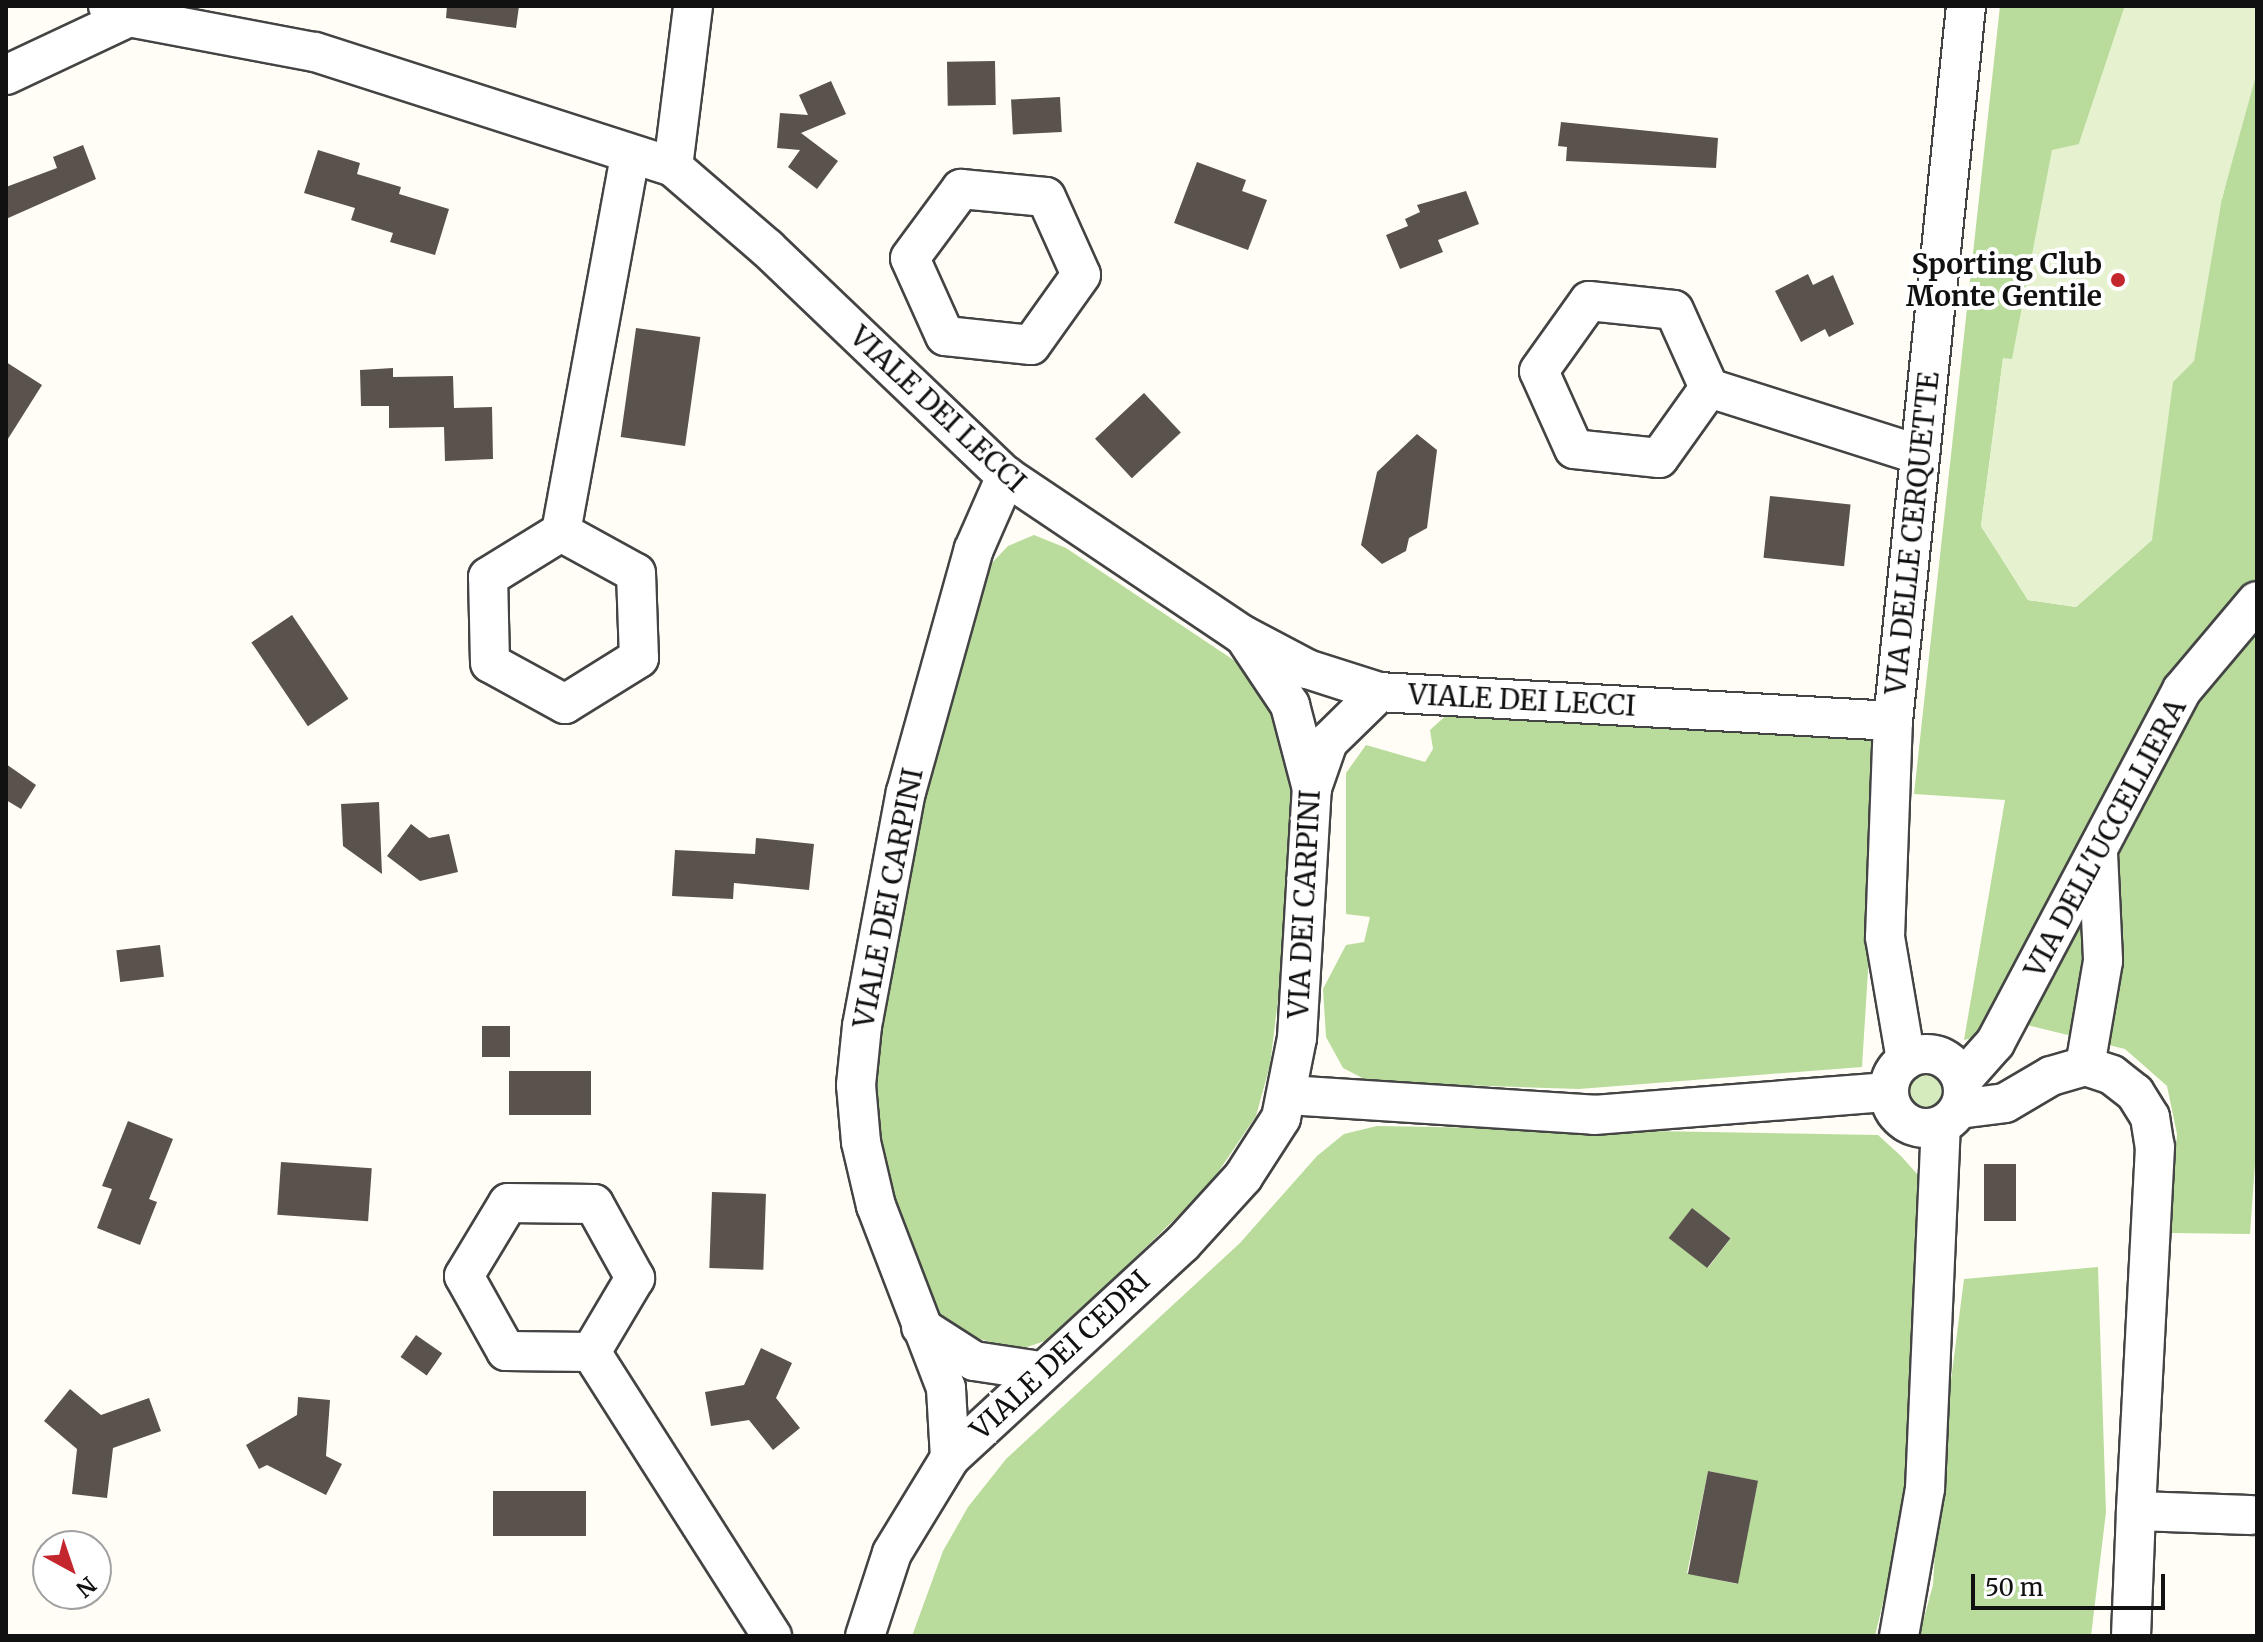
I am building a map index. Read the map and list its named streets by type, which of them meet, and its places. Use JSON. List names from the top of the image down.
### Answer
{
  "streets": {
    "street": [
      "VIALE DEI LECCI",
      "VIA DELLE CERQUETTE",
      "VIA DELL'UCCELLIERA",
      "VIALE DEI CARPINI",
      "VIA DEI CARPINI",
      "VIALE DEI CEDRI"
    ]
  },
  "crossings": [
    ["VIALE DEI LECCI", "VIA DELLE CERQUETTE"],
    ["VIALE DEI LECCI", "VIALE DEI CARPINI"],
    ["VIALE DEI LECCI", "VIA DEI CARPINI"],
    ["VIALE DEI CARPINI", "VIALE DEI CEDRI"],
    ["VIA DEI CARPINI", "VIALE DEI CEDRI"]
  ],
  "places": ["Sporting Club Monte Gentile"],
  "scale_bar": "50 m",
  "north": "bottom right"
}
